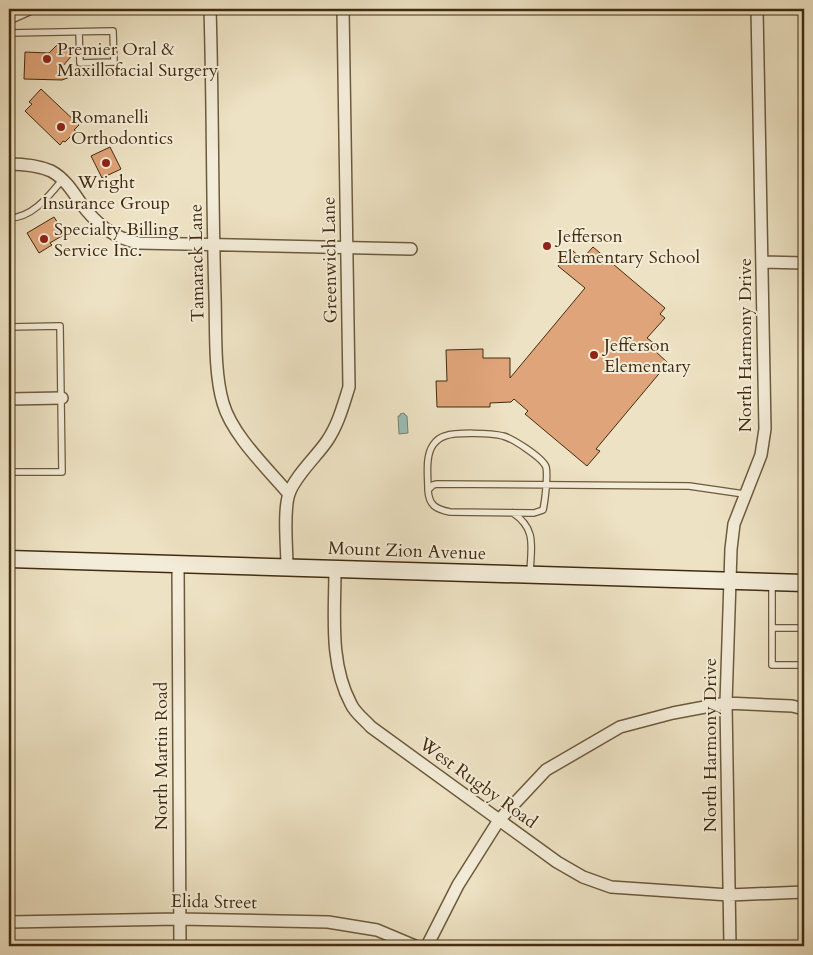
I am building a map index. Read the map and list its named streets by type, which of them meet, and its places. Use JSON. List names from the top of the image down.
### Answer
{
  "streets": {
    "main road": ["Mount Zion Avenue"],
    "street": [
      "Greenwich Lane",
      "Tamarack Lane",
      "North Harmony Drive",
      "North Martin Road",
      "West Rugby Road",
      "Elida Street"
    ]
  },
  "crossings": [
    ["Greenwich Lane", "Tamarack Lane"],
    ["North Harmony Drive", "Mount Zion Avenue"],
    ["North Harmony Drive", "West Rugby Road"],
    ["Mount Zion Avenue", "North Martin Road"],
    ["Mount Zion Avenue", "West Rugby Road"],
    ["North Martin Road", "Elida Street"]
  ],
  "places": [
    "Premier Oral & Maxillofacial Surgery",
    "Romanelli Orthodontics",
    "Wright Insurance Group",
    "Specialty Billing Service Inc.",
    "Jefferson Elementary School",
    "Jefferson Elementary"
  ]
}
